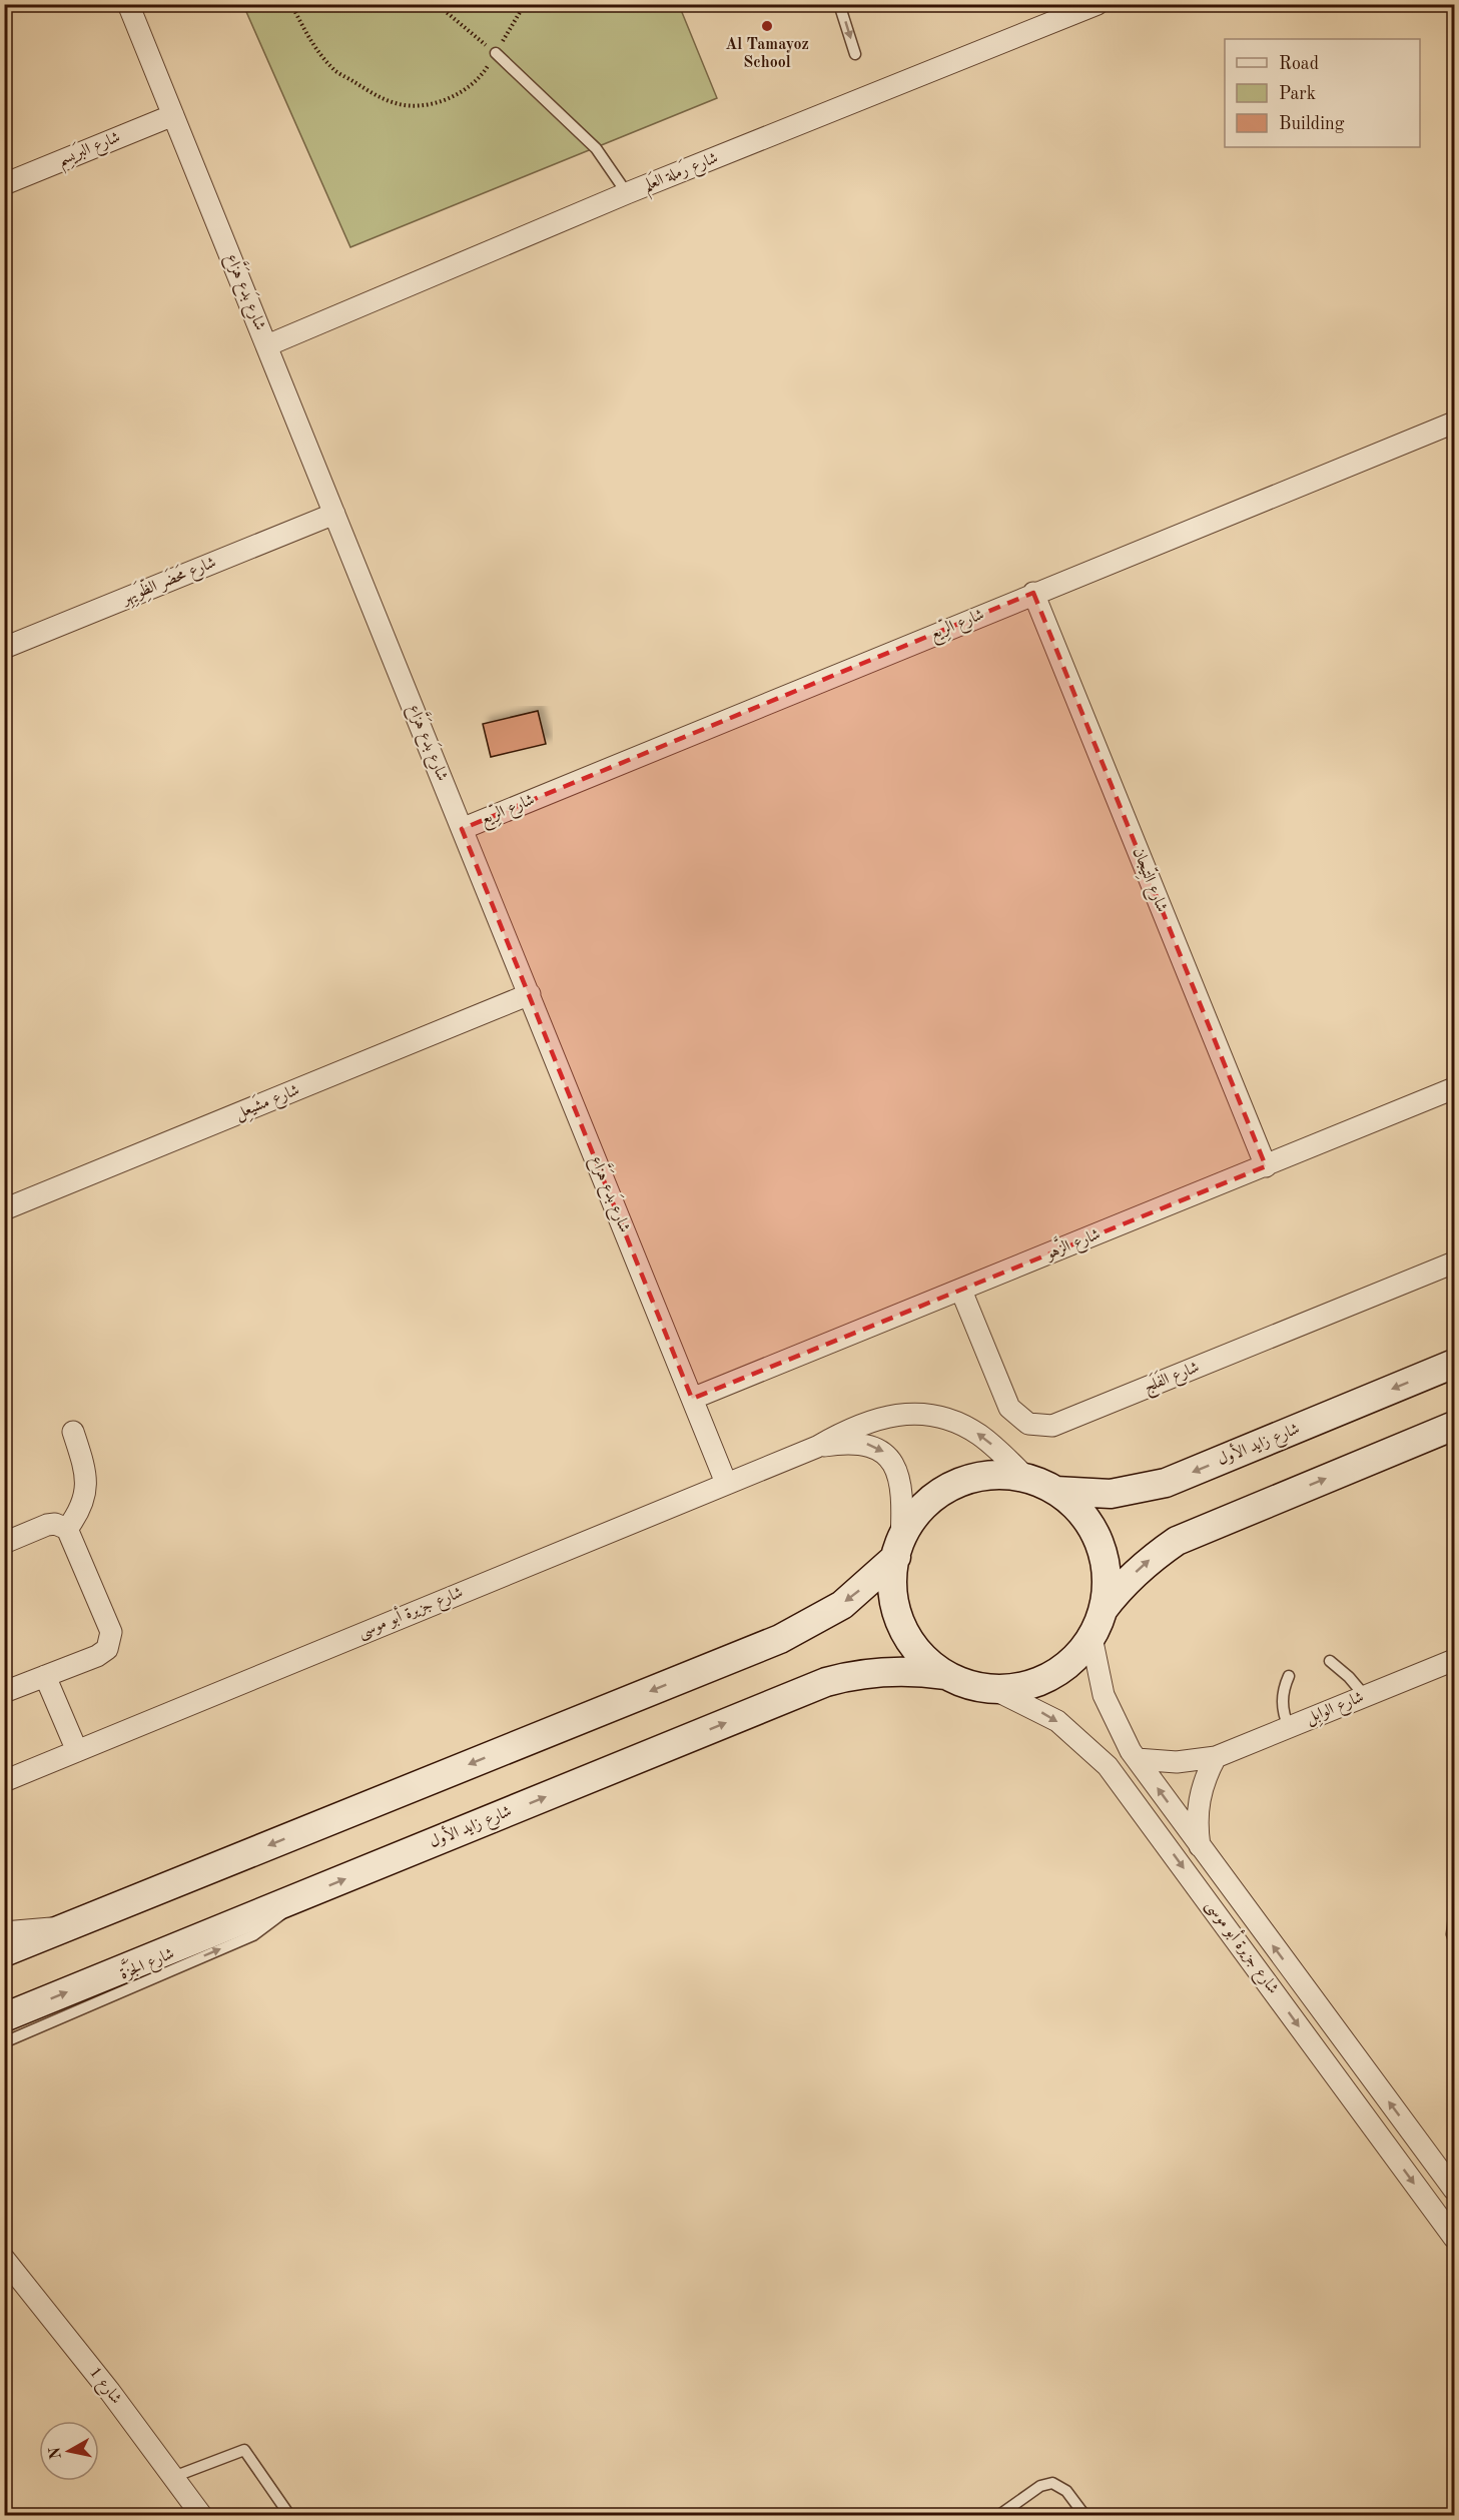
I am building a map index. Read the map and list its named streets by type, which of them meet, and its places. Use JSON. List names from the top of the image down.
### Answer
{
  "streets": {
    "main road": ["شارع زايد الأول"],
    "street": [
      "شارع البرَيسِم",
      "شارع رَملة العَلم",
      "شارع بَدع هَزَّاع",
      "شارع مَحضَر الظِّوَيِهِر",
      "شارع الرِّيع",
      "شارع التِّيجان",
      "شارع مشَيعِل",
      "شارع الزَّهو",
      "شارع الفَلَج",
      "شارع جزيرة أبو موسى",
      "شارع الوابِل",
      "شارع 1"
    ],
    "lane": ["شارع الجَزَّة"]
  },
  "crossings": [
    ["شارع البرَيسِم", "شارع بَدع هَزَّاع"],
    ["شارع رَملة العَلم", "شارع بَدع هَزَّاع"],
    ["شارع بَدع هَزَّاع", "شارع مَحضَر الظِّوَيِهِر"],
    ["شارع بَدع هَزَّاع", "شارع الرِّيع"],
    ["شارع بَدع هَزَّاع", "شارع مشَيعِل"],
    ["شارع بَدع هَزَّاع", "شارع الزَّهو"],
    ["شارع بَدع هَزَّاع", "شارع جزيرة أبو موسى"],
    ["شارع الرِّيع", "شارع التِّيجان"],
    ["شارع التِّيجان", "شارع الزَّهو"],
    ["شارع الزَّهو", "شارع الفَلَج"],
    ["شارع زايد الأول", "شارع جزيرة أبو موسى"],
    ["شارع زايد الأول", "شارع الجَزَّة"],
    ["شارع جزيرة أبو موسى", "شارع الوابِل"]
  ],
  "one_way": ["شارع الجَزَّة"],
  "places": ["Al Tamayoz School"],
  "legend": ["Road", "Park", "Building"],
  "north": "left"
}
